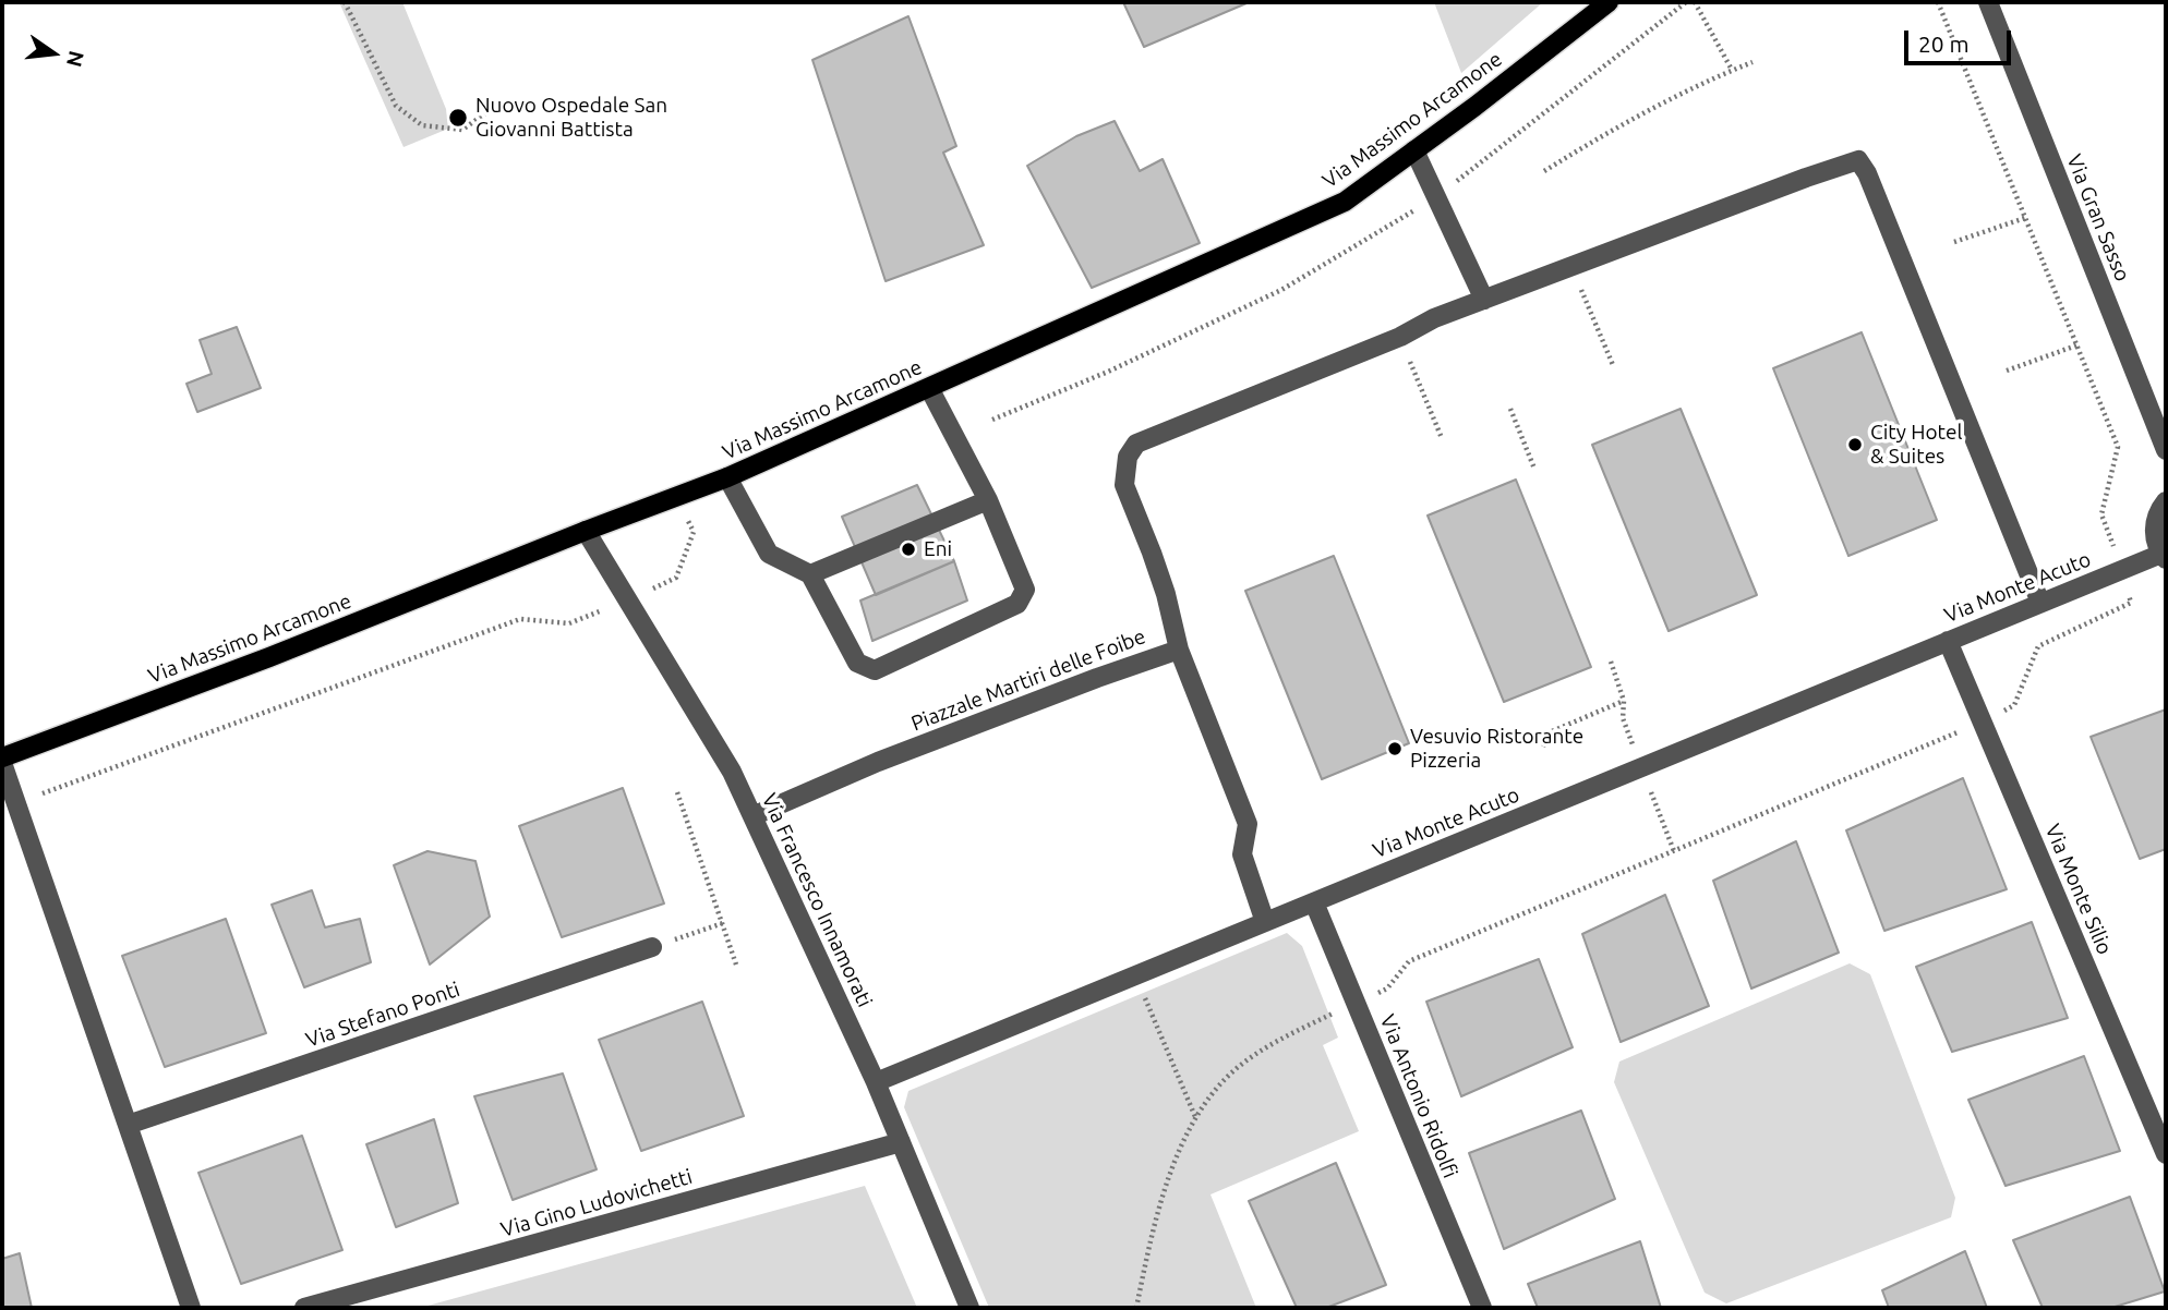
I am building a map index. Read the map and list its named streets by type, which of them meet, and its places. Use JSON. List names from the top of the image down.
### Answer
{
  "streets": {
    "main road": ["Via Massimo Arcamone"],
    "street": [
      "Via Gran Sasso",
      "Via Monte Acuto",
      "Piazzale Martiri delle Foibe",
      "Via Monte Silio",
      "Via Francesco Innamorati",
      "Via Stefano Ponti",
      "Via Antonio Ridolfi",
      "Via Gino Ludovichetti"
    ]
  },
  "crossings": [
    ["Via Massimo Arcamone", "Via Francesco Innamorati"],
    ["Via Monte Acuto", "Piazzale Martiri delle Foibe"],
    ["Via Monte Acuto", "Via Monte Silio"],
    ["Via Monte Acuto", "Via Francesco Innamorati"],
    ["Via Monte Acuto", "Via Antonio Ridolfi"],
    ["Piazzale Martiri delle Foibe", "Via Francesco Innamorati"],
    ["Via Francesco Innamorati", "Via Gino Ludovichetti"]
  ],
  "places": [
    "Nuovo Ospedale San Giovanni Battista",
    "City Hotel & Suites",
    "Eni",
    "Vesuvio Ristorante Pizzeria"
  ],
  "scale_bar": "20 m",
  "north": "right"
}
